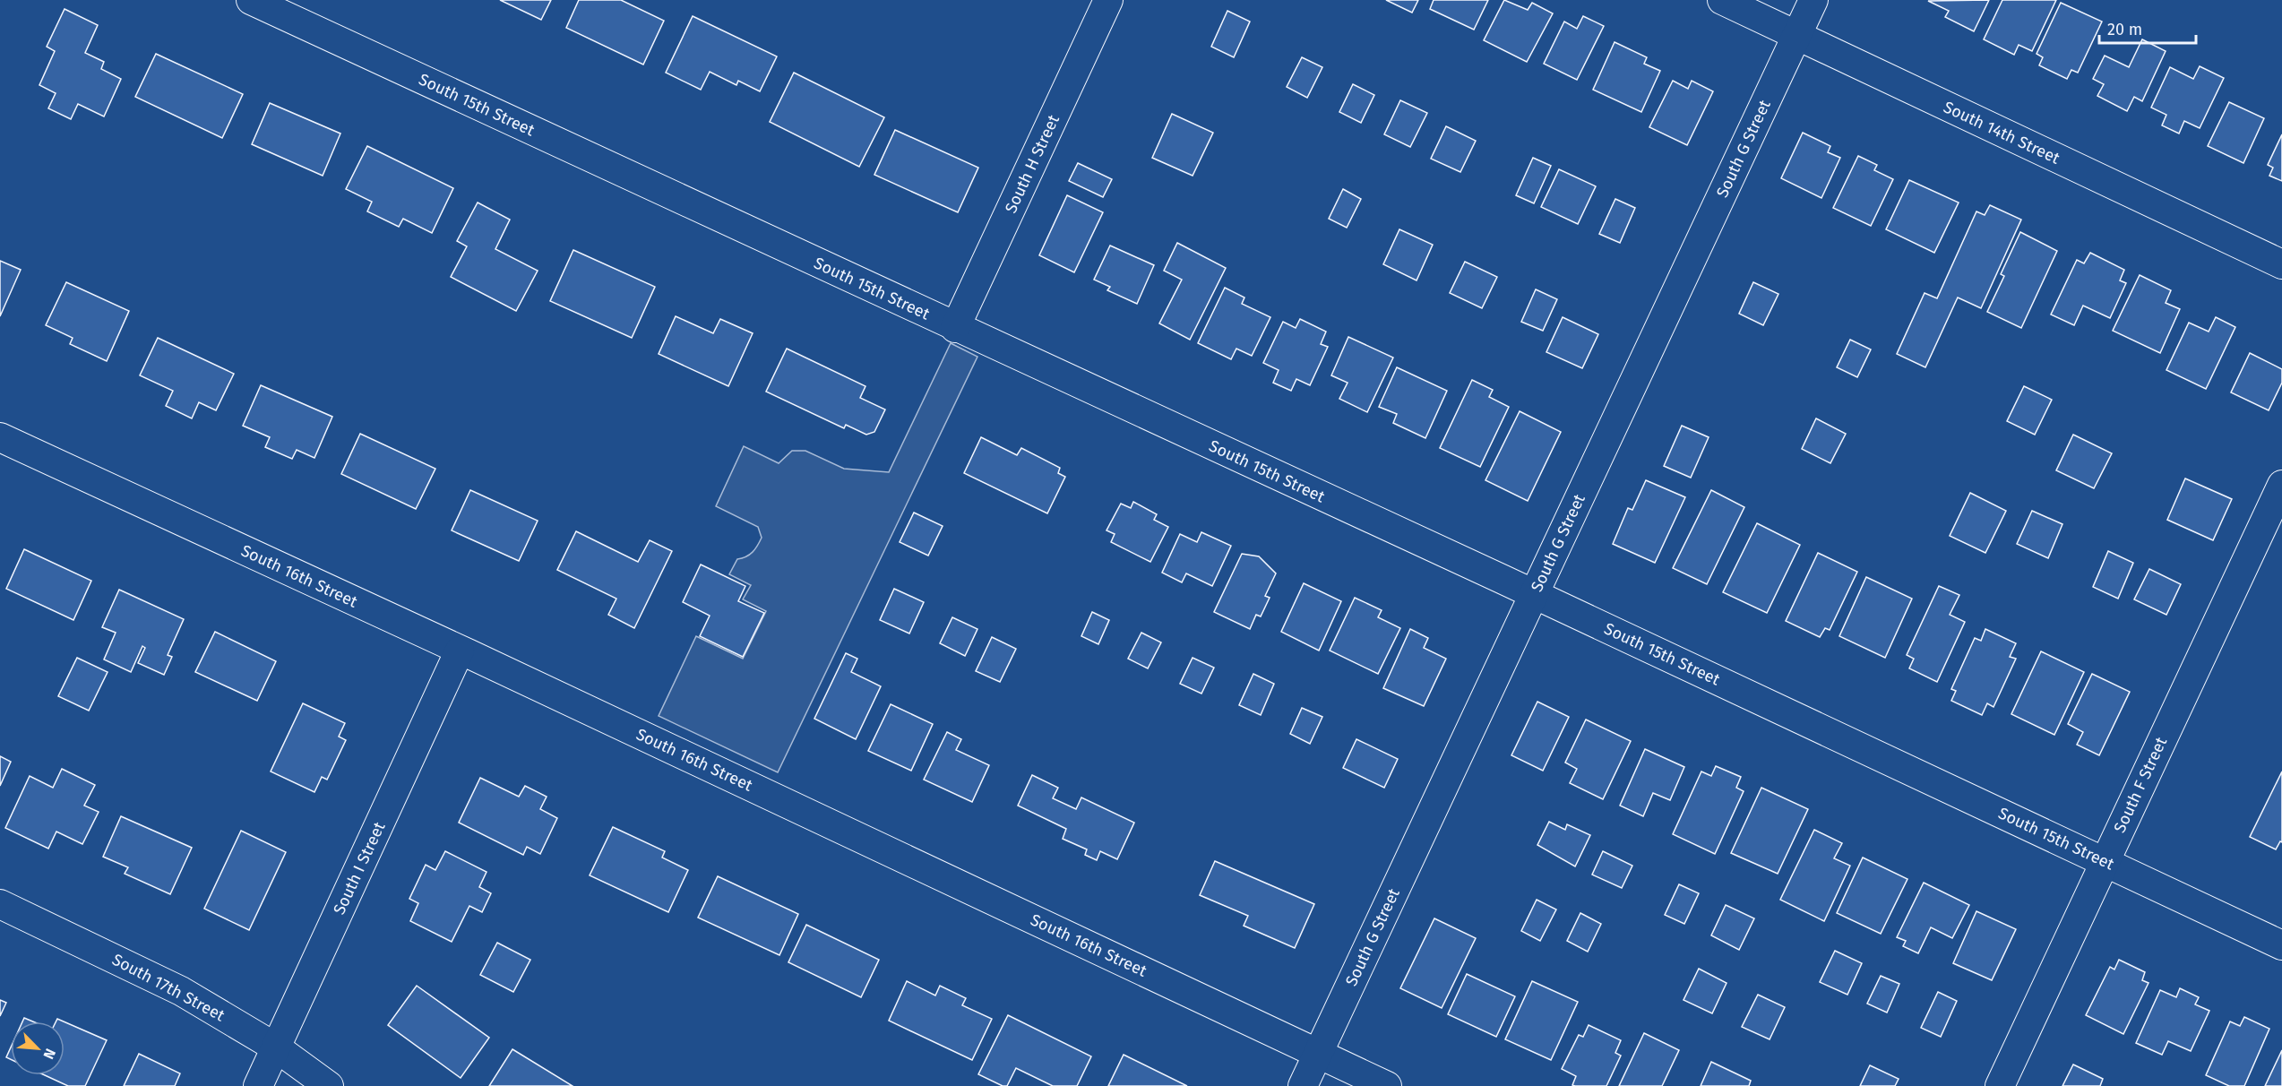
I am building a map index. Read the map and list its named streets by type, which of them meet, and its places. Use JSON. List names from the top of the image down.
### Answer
{
  "streets": {
    "street": [
      "South 15th Street",
      "South 14th Street",
      "South G Street",
      "South H Street",
      "South 16th Street",
      "South F Street",
      "South I Street",
      "South 17th Street"
    ]
  },
  "crossings": [
    ["South 15th Street", "South G Street"],
    ["South 15th Street", "South H Street"],
    ["South 15th Street", "South F Street"],
    ["South 14th Street", "South G Street"],
    ["South G Street", "South 16th Street"],
    ["South 16th Street", "South I Street"],
    ["South I Street", "South 17th Street"]
  ],
  "scale_bar": "20 m",
  "north": "bottom right"
}
